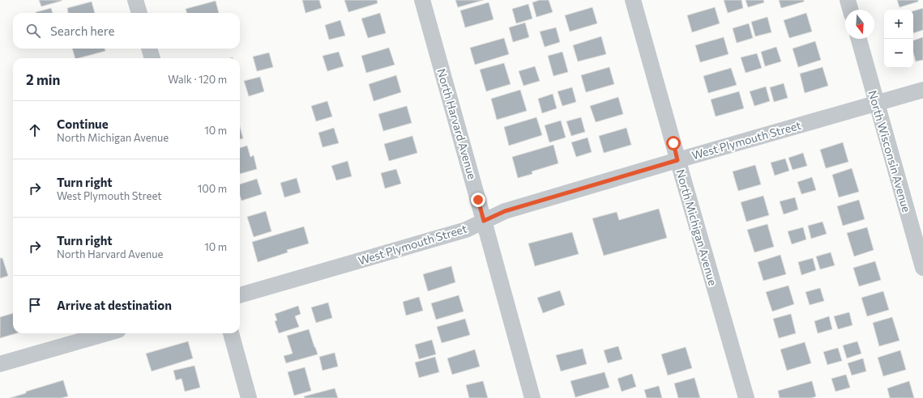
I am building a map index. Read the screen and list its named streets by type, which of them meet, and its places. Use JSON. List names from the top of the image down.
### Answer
{
  "streets": {
    "street": [
      "North Harvard Avenue",
      "West Plymouth Street",
      "North Wisconsin Avenue",
      "North Michigan Avenue"
    ]
  },
  "crossings": [
    ["North Harvard Avenue", "West Plymouth Street"],
    ["West Plymouth Street", "North Wisconsin Avenue"],
    ["West Plymouth Street", "North Michigan Avenue"]
  ],
  "north": "bottom",
  "page": {
    "map_buttons": ["+", "−"],
    "search": "Search here",
    "heading": ["2 min", "Walk · 120 m"],
    "list": [
      ["Continue", "North Michigan Avenue", "10 m"],
      ["Turn right", "West Plymouth Street", "100 m"],
      ["Turn right", "North Harvard Avenue", "10 m"],
      "Arrive at destination"
    ]
  }
}
